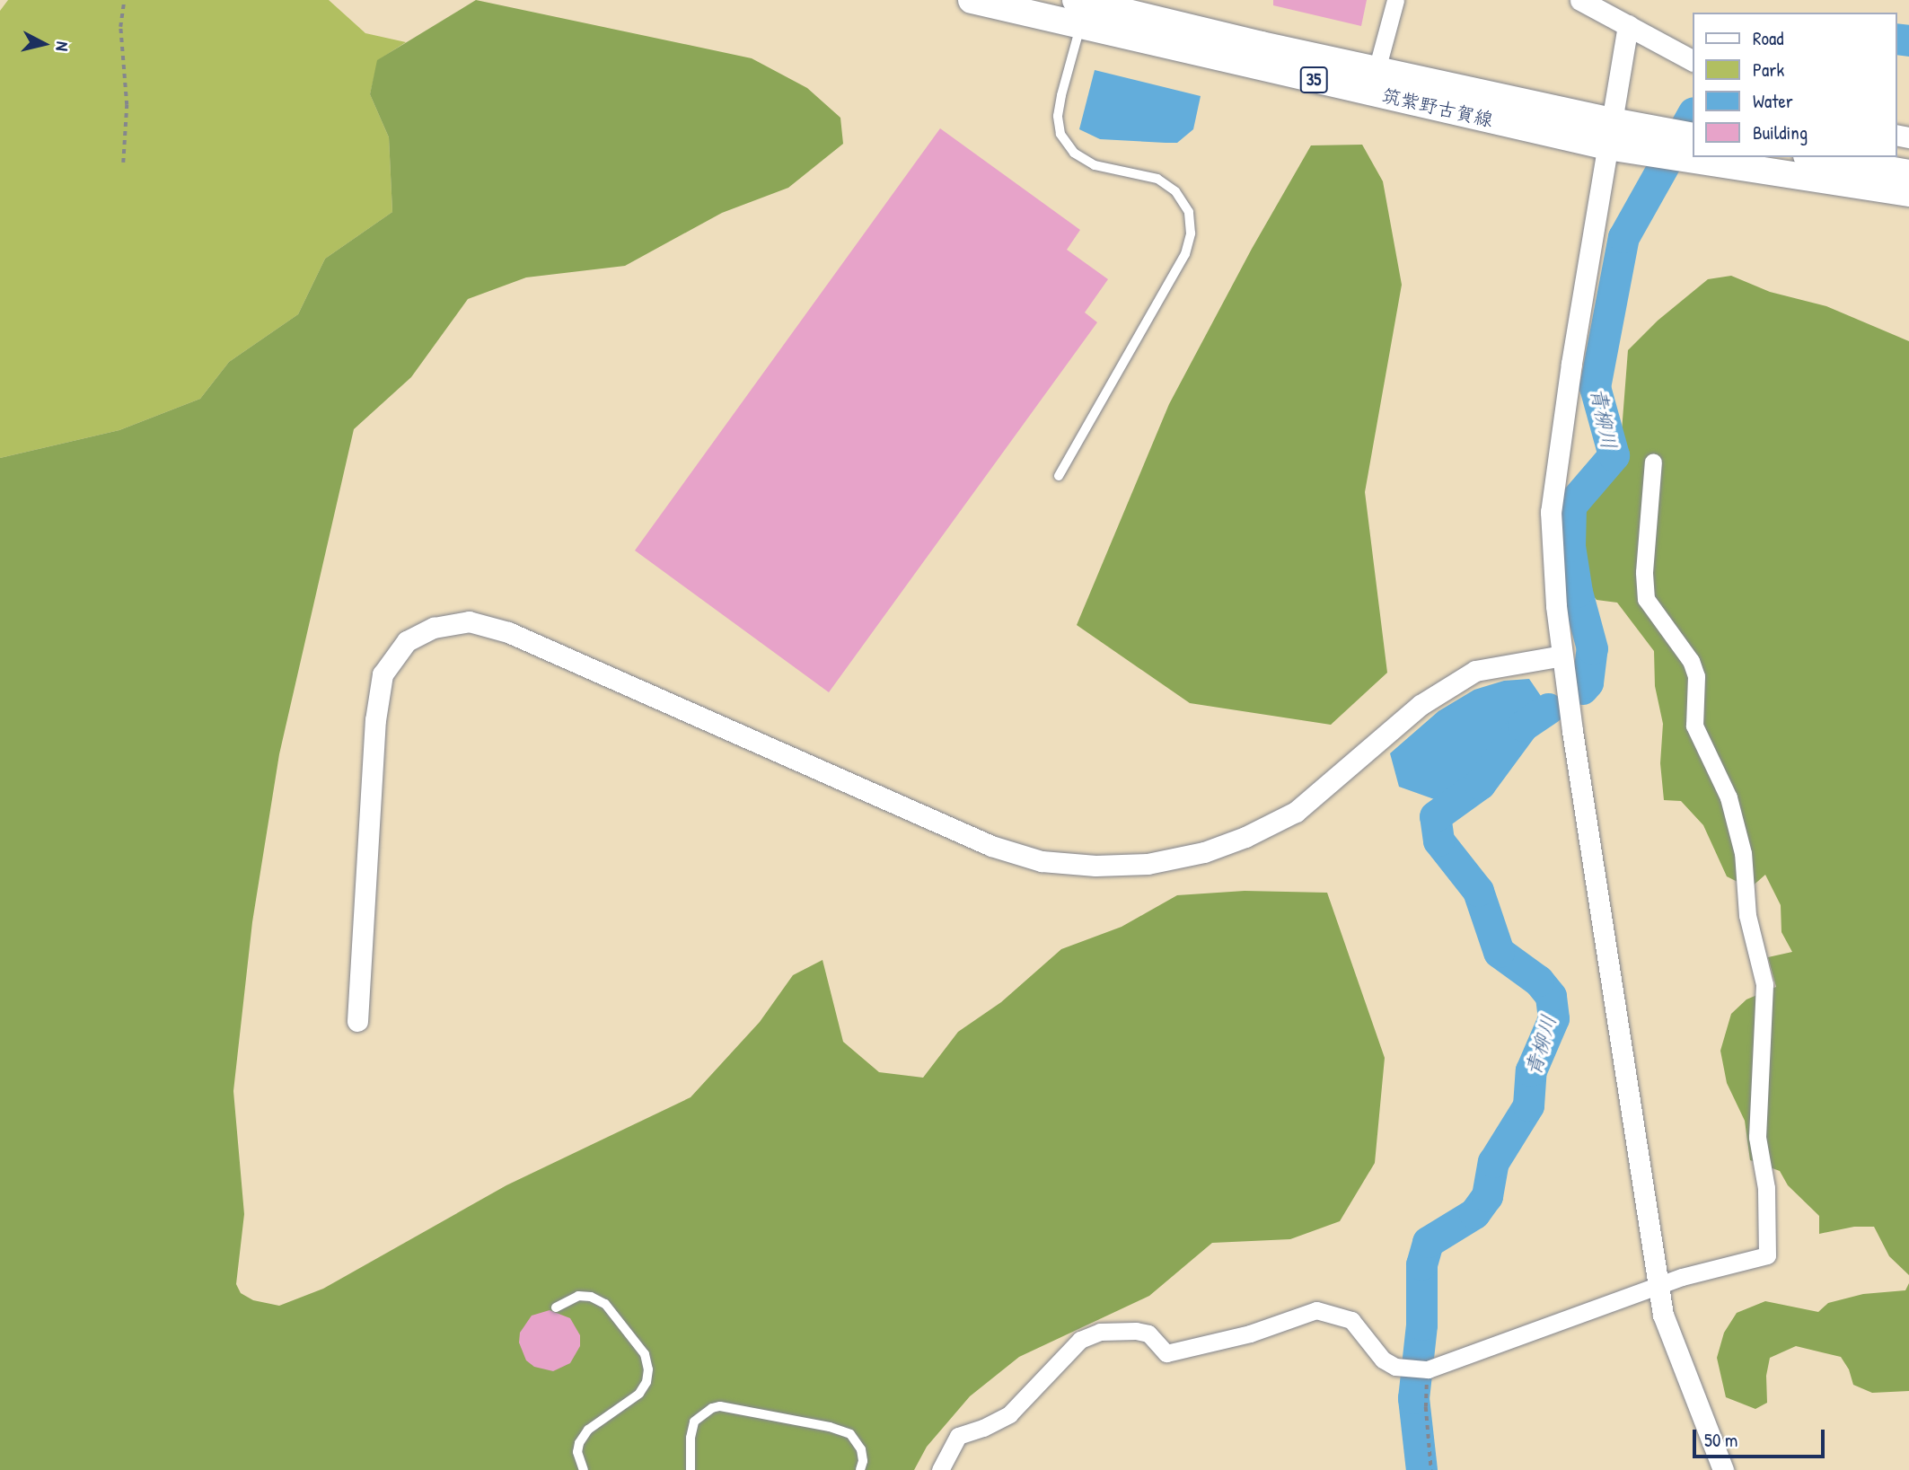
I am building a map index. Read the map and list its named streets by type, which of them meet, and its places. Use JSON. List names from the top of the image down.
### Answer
{
  "streets": {
    "main road": ["35", "筑紫野古賀線"]
  },
  "water": ["青柳川"],
  "legend": [
    "Road",
    "Park",
    "Water",
    "Building"
  ],
  "scale_bar": "50 m",
  "north": "right"
}
